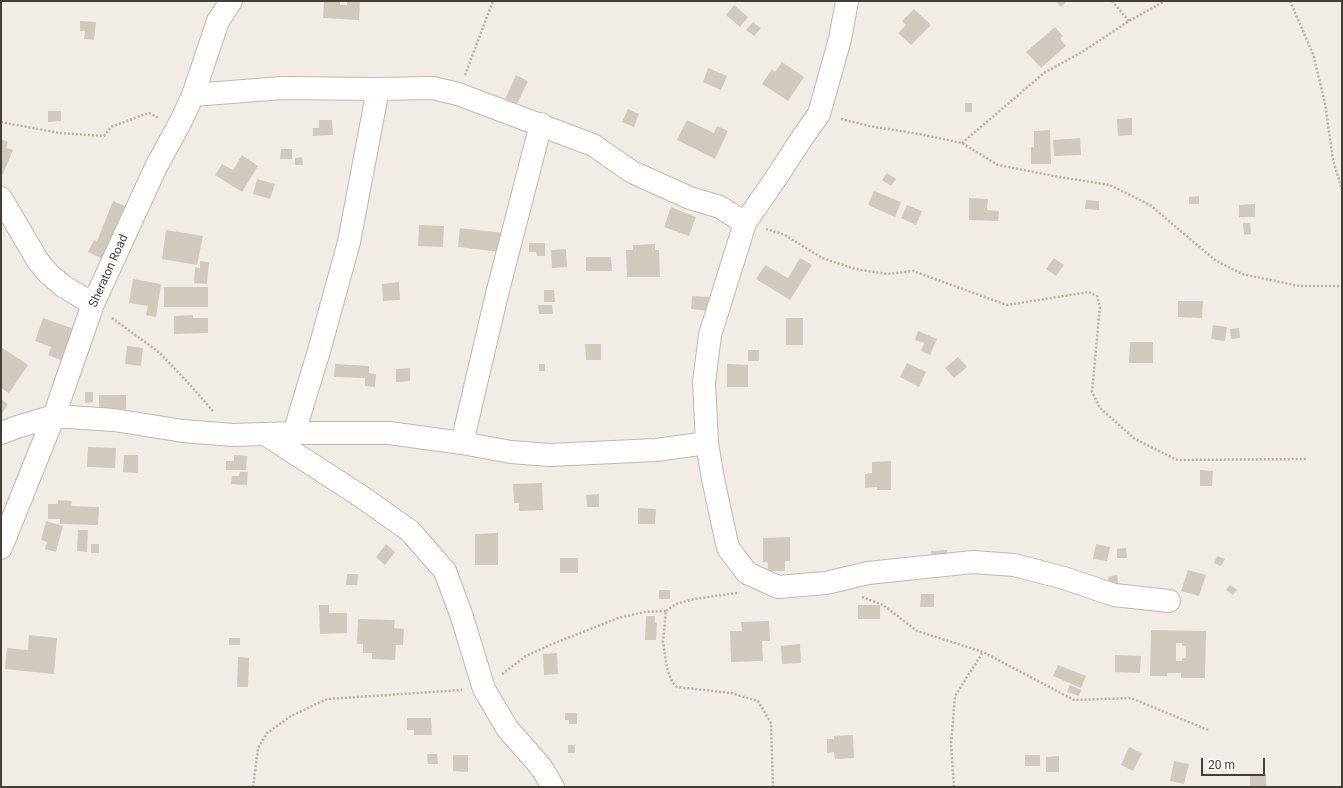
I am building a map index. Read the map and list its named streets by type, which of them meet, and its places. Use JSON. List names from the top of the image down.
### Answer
{
  "streets": {
    "street": ["Sheraton Road"]
  },
  "scale_bar": "20 m"
}
